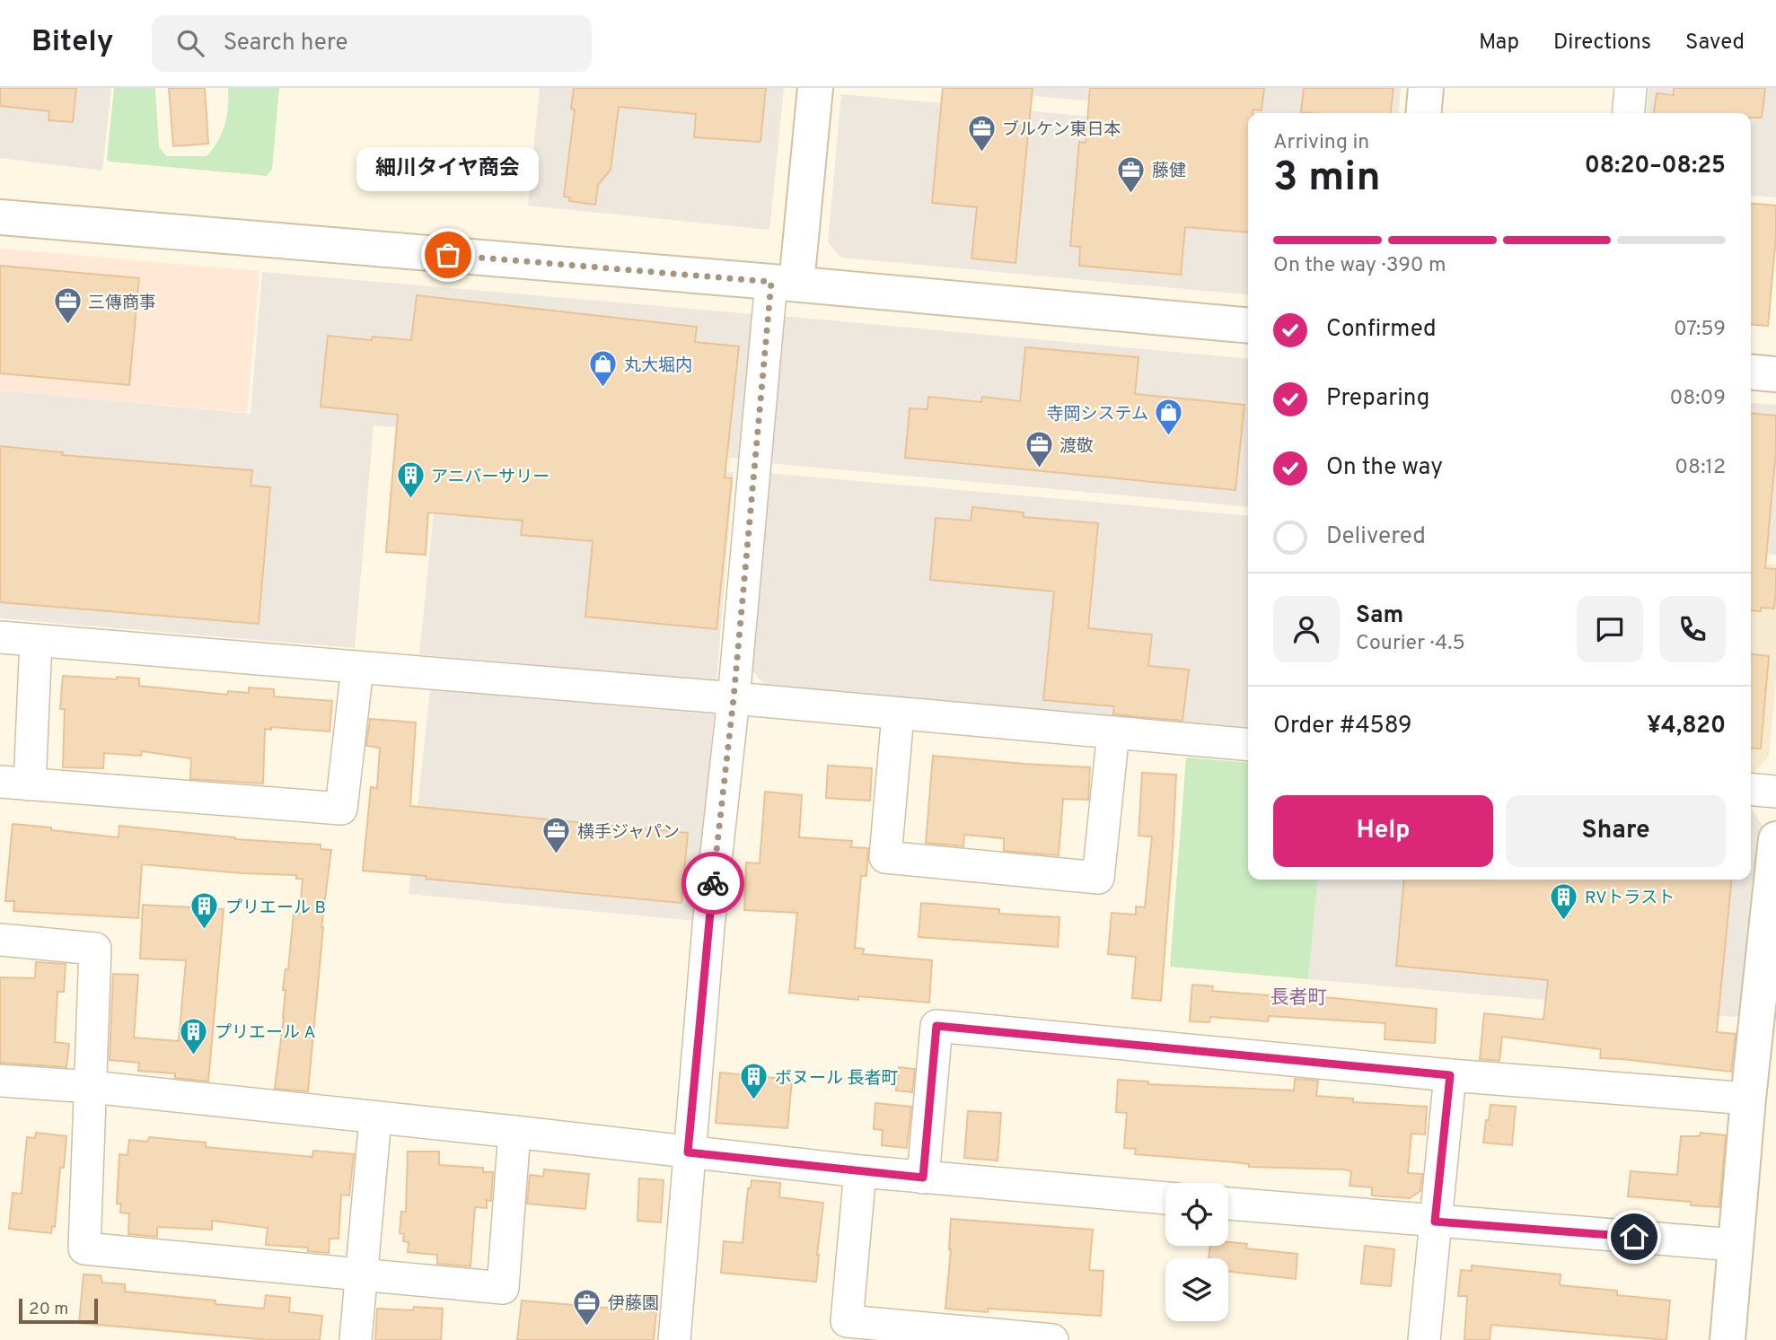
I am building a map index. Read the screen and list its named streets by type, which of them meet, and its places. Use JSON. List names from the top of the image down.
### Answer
{
  "districts": ["長者町"],
  "places": {
    "office": [
      "ブルケン東日本",
      "藤健",
      "三傳商事",
      "渡敬",
      "横手ジャパン",
      "伊藤園"
    ],
    "other": ["細川タイヤ商会"],
    "shop": ["丸大堀内", "寺岡システム"],
    "building": [
      "アニバーサリー",
      "RVトラスト",
      "プリエール B",
      "プリエール A",
      "ボヌール 長者町"
    ]
  },
  "scale_bar": "20 m",
  "page": {
    "header": "Bitely",
    "search": "Search here",
    "nav": ["Map", "Directions", "Saved"],
    "heading": ["3 min", "Arriving in", "08:20–08:25"],
    "panel": [
      "Sam",
      "Courier · 4.5",
      "Order #4589",
      "¥4,820"
    ],
    "bubble": "細川タイヤ商会",
    "bar": "On the way · 390 m",
    "list": [
      ["Confirmed", "07:59"],
      ["Preparing", "08:09"],
      ["On the way", "08:12"],
      "Delivered"
    ],
    "buttons": ["Help", "Share"],
    "scale": "20 m"
  }
}
